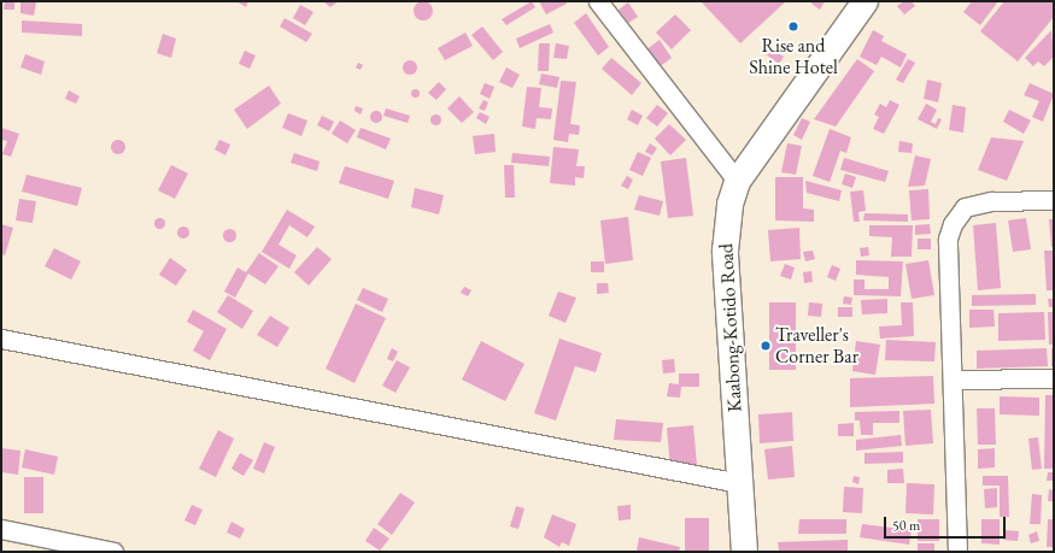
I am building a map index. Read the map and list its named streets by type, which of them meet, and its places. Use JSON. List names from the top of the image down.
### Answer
{
  "streets": {
    "main road": ["Kaabong-Kotido Road"]
  },
  "places": ["Rise and Shine Hotel", "Traveller's Corner Bar"],
  "scale_bar": "50 m"
}
